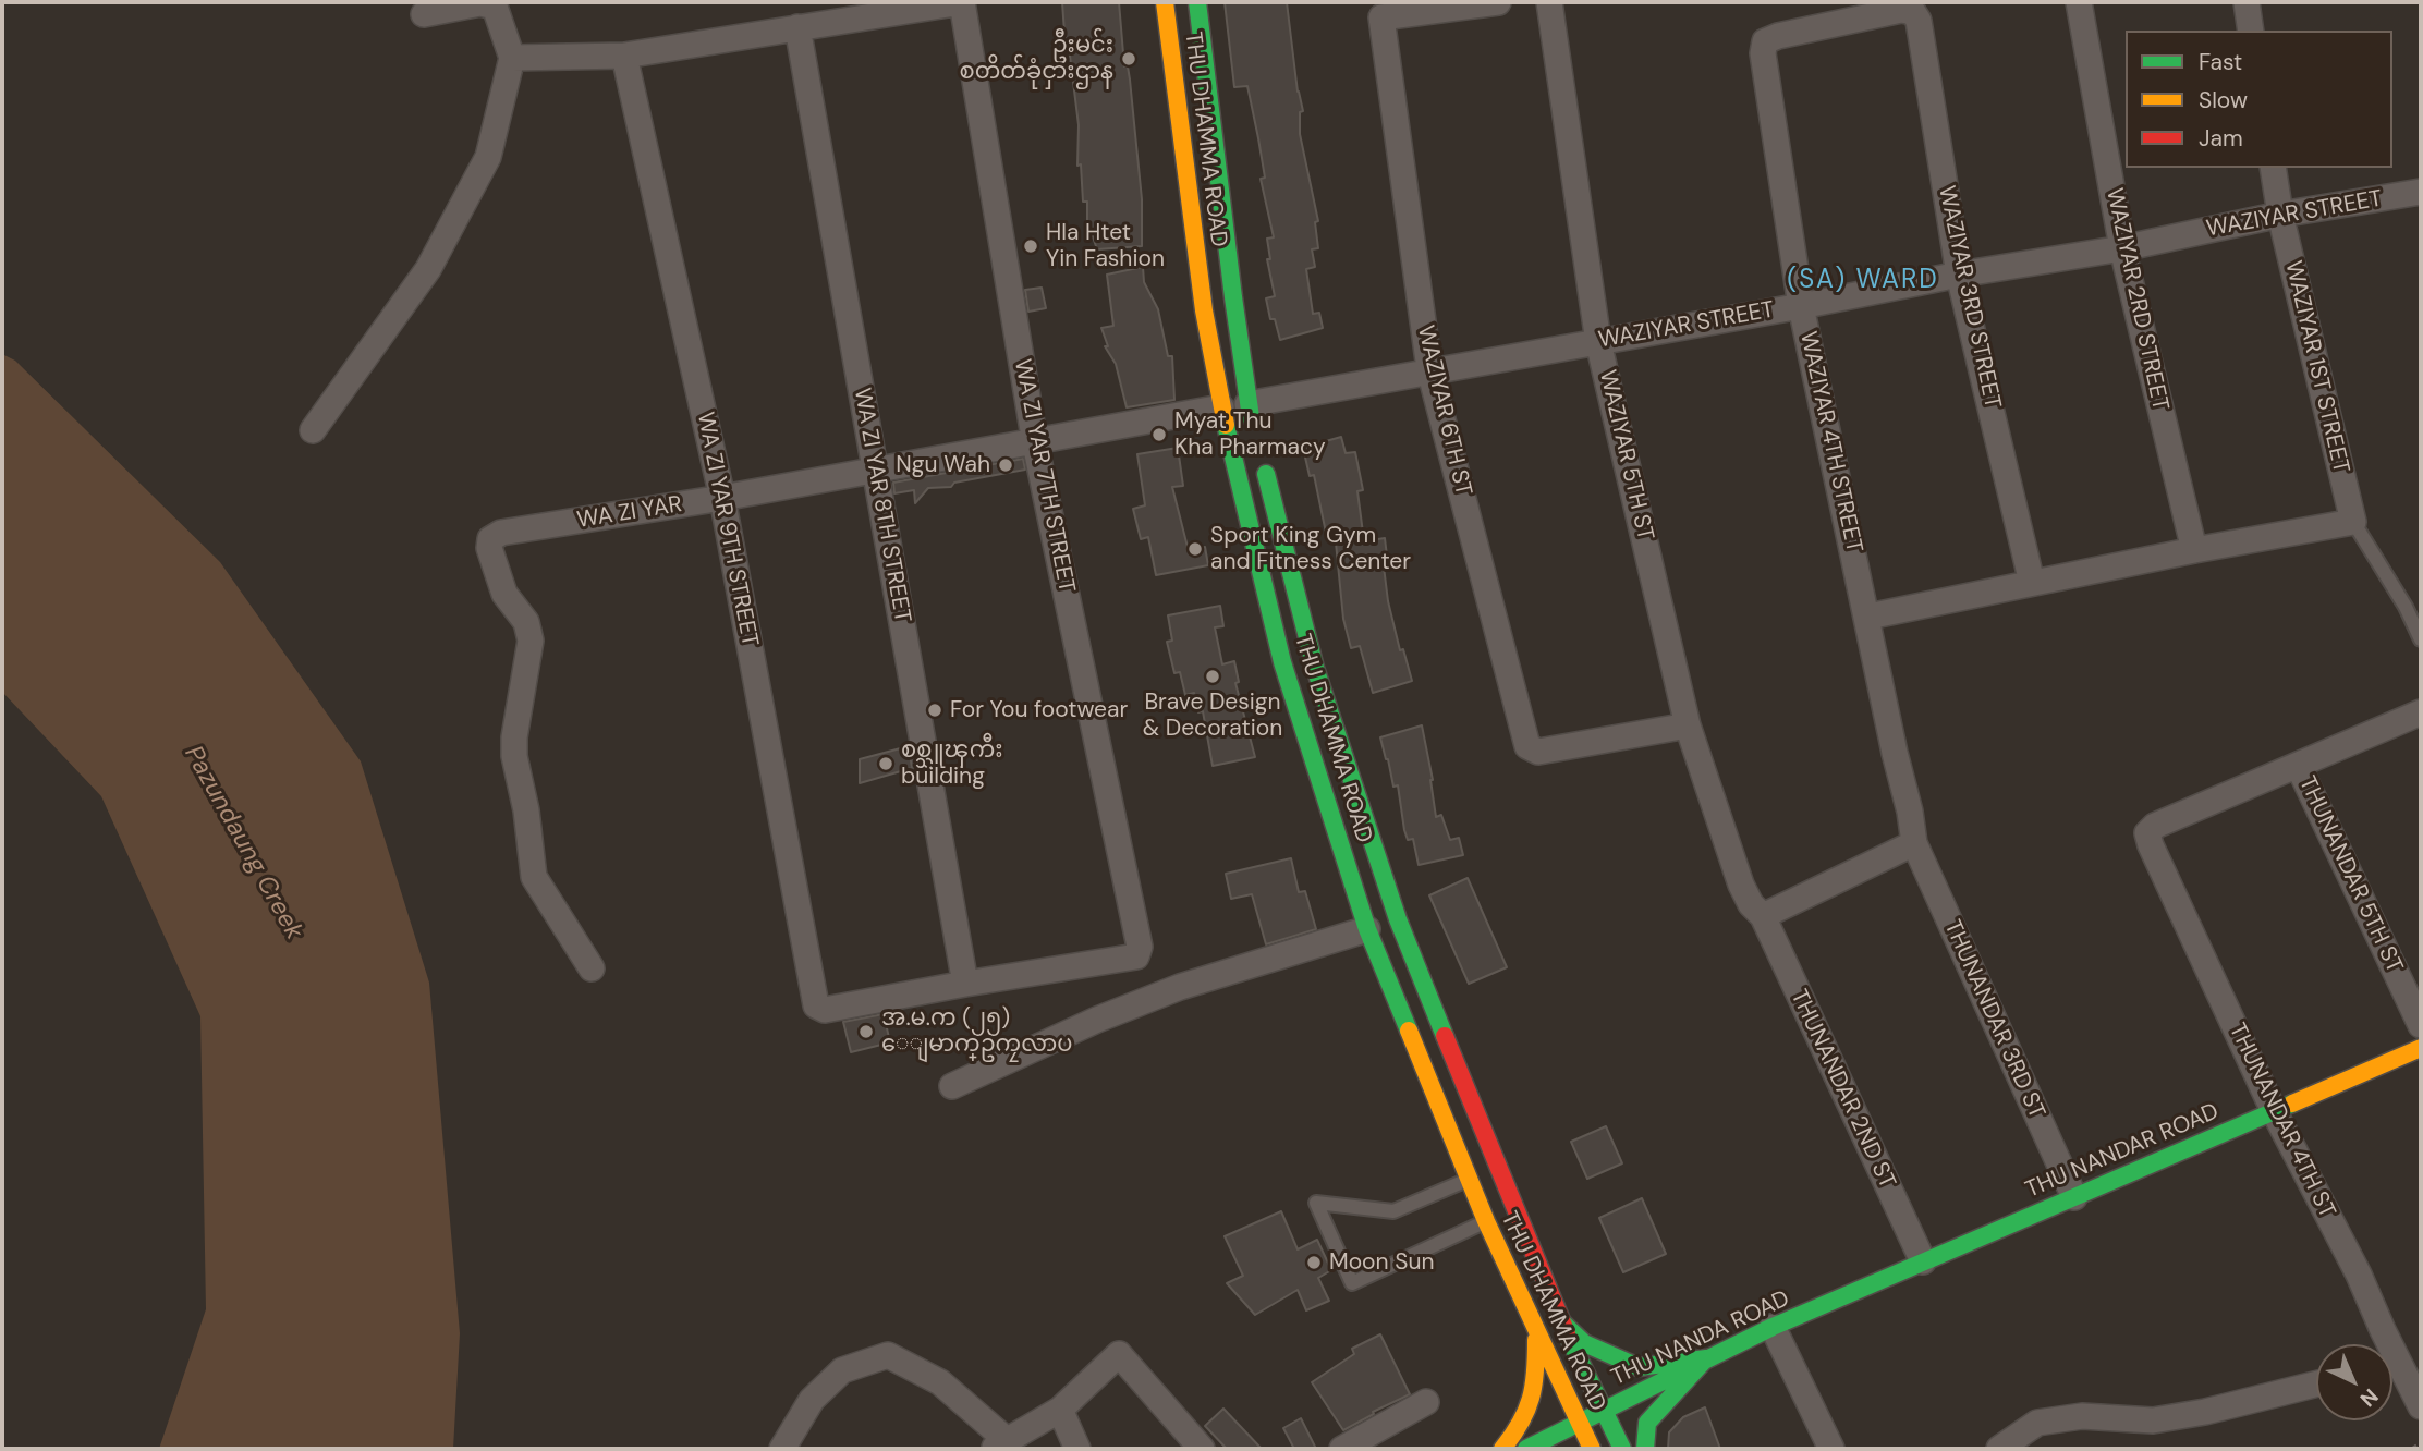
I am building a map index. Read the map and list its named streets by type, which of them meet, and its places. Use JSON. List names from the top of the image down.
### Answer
{
  "streets": {
    "main road": [
      "THU DHAMMA ROAD",
      "WAZIYAR STREET",
      "THU NANDAR ROAD",
      "THU NANDA ROAD"
    ],
    "street": [
      "WAZIYAR 3RD STREET",
      "WAZIYAR 2RD STREET",
      "WAZIYAR 1ST STREET",
      "WAZIYAR 6TH ST",
      "WAZIYAR 4TH STREET",
      "WAZIYAR 5TH ST",
      "WA ZI YAR 7TH STREET",
      "WA ZI YAR 8TH STREET",
      "WA ZI YAR",
      "WA ZI YAR 9TH STREET",
      "THUNANDAR 5TH ST",
      "THUNANDAR 3RD ST",
      "THUNANDAR 2ND ST",
      "THUNANDAR 4TH ST"
    ]
  },
  "crossings": [
    ["THU DHAMMA ROAD", "WAZIYAR STREET"],
    ["THU DHAMMA ROAD", "WA ZI YAR"],
    ["THU DHAMMA ROAD", "THU NANDA ROAD"],
    ["WAZIYAR STREET", "WAZIYAR 3RD STREET"],
    ["WAZIYAR STREET", "WAZIYAR 2RD STREET"],
    ["WAZIYAR STREET", "WAZIYAR 1ST STREET"],
    ["WAZIYAR STREET", "WAZIYAR 6TH ST"],
    ["WAZIYAR STREET", "WAZIYAR 4TH STREET"],
    ["WAZIYAR STREET", "WAZIYAR 5TH ST"],
    ["WAZIYAR STREET", "WA ZI YAR"],
    ["WAZIYAR 3RD STREET", "WAZIYAR 4TH STREET"],
    ["WAZIYAR 6TH ST", "WAZIYAR 5TH ST"],
    ["WAZIYAR 4TH STREET", "THUNANDAR 3RD ST"],
    ["WAZIYAR 5TH ST", "THUNANDAR 2ND ST"],
    ["WA ZI YAR 7TH STREET", "WA ZI YAR 8TH STREET"],
    ["WA ZI YAR 7TH STREET", "WA ZI YAR"],
    ["WA ZI YAR 7TH STREET", "WA ZI YAR 9TH STREET"],
    ["WA ZI YAR 8TH STREET", "WA ZI YAR"],
    ["WA ZI YAR 8TH STREET", "WA ZI YAR 9TH STREET"],
    ["WA ZI YAR", "WA ZI YAR 9TH STREET"],
    ["THUNANDAR 5TH ST", "THUNANDAR 4TH ST"],
    ["THUNANDAR 3RD ST", "THU NANDAR ROAD"],
    ["THUNANDAR 2ND ST", "THU NANDAR ROAD"],
    ["THUNANDAR 4TH ST", "THU NANDAR ROAD"],
    ["THU NANDAR ROAD", "THU NANDA ROAD"]
  ],
  "districts": ["(SA) WARD"],
  "water": ["Pazundaung Creek"],
  "places": [
    "ဦးမင်း စတိတ်ခုံငှားဌာန",
    "Hla Htet Yin Fashion",
    "Myat Thu Kha Pharmacy",
    "Ngu Wah",
    "Sport King Gym and Fitness Center",
    "Brave Design & Decoration",
    "For You footwear",
    "စစ္သူၾကီး building",
    "အ.မ.က (၂၅) ေျမာက္ဥကၠလာပ",
    "Moon Sun"
  ],
  "legend": ["Fast", "Slow", "Jam"],
  "north": "bottom right"
}
